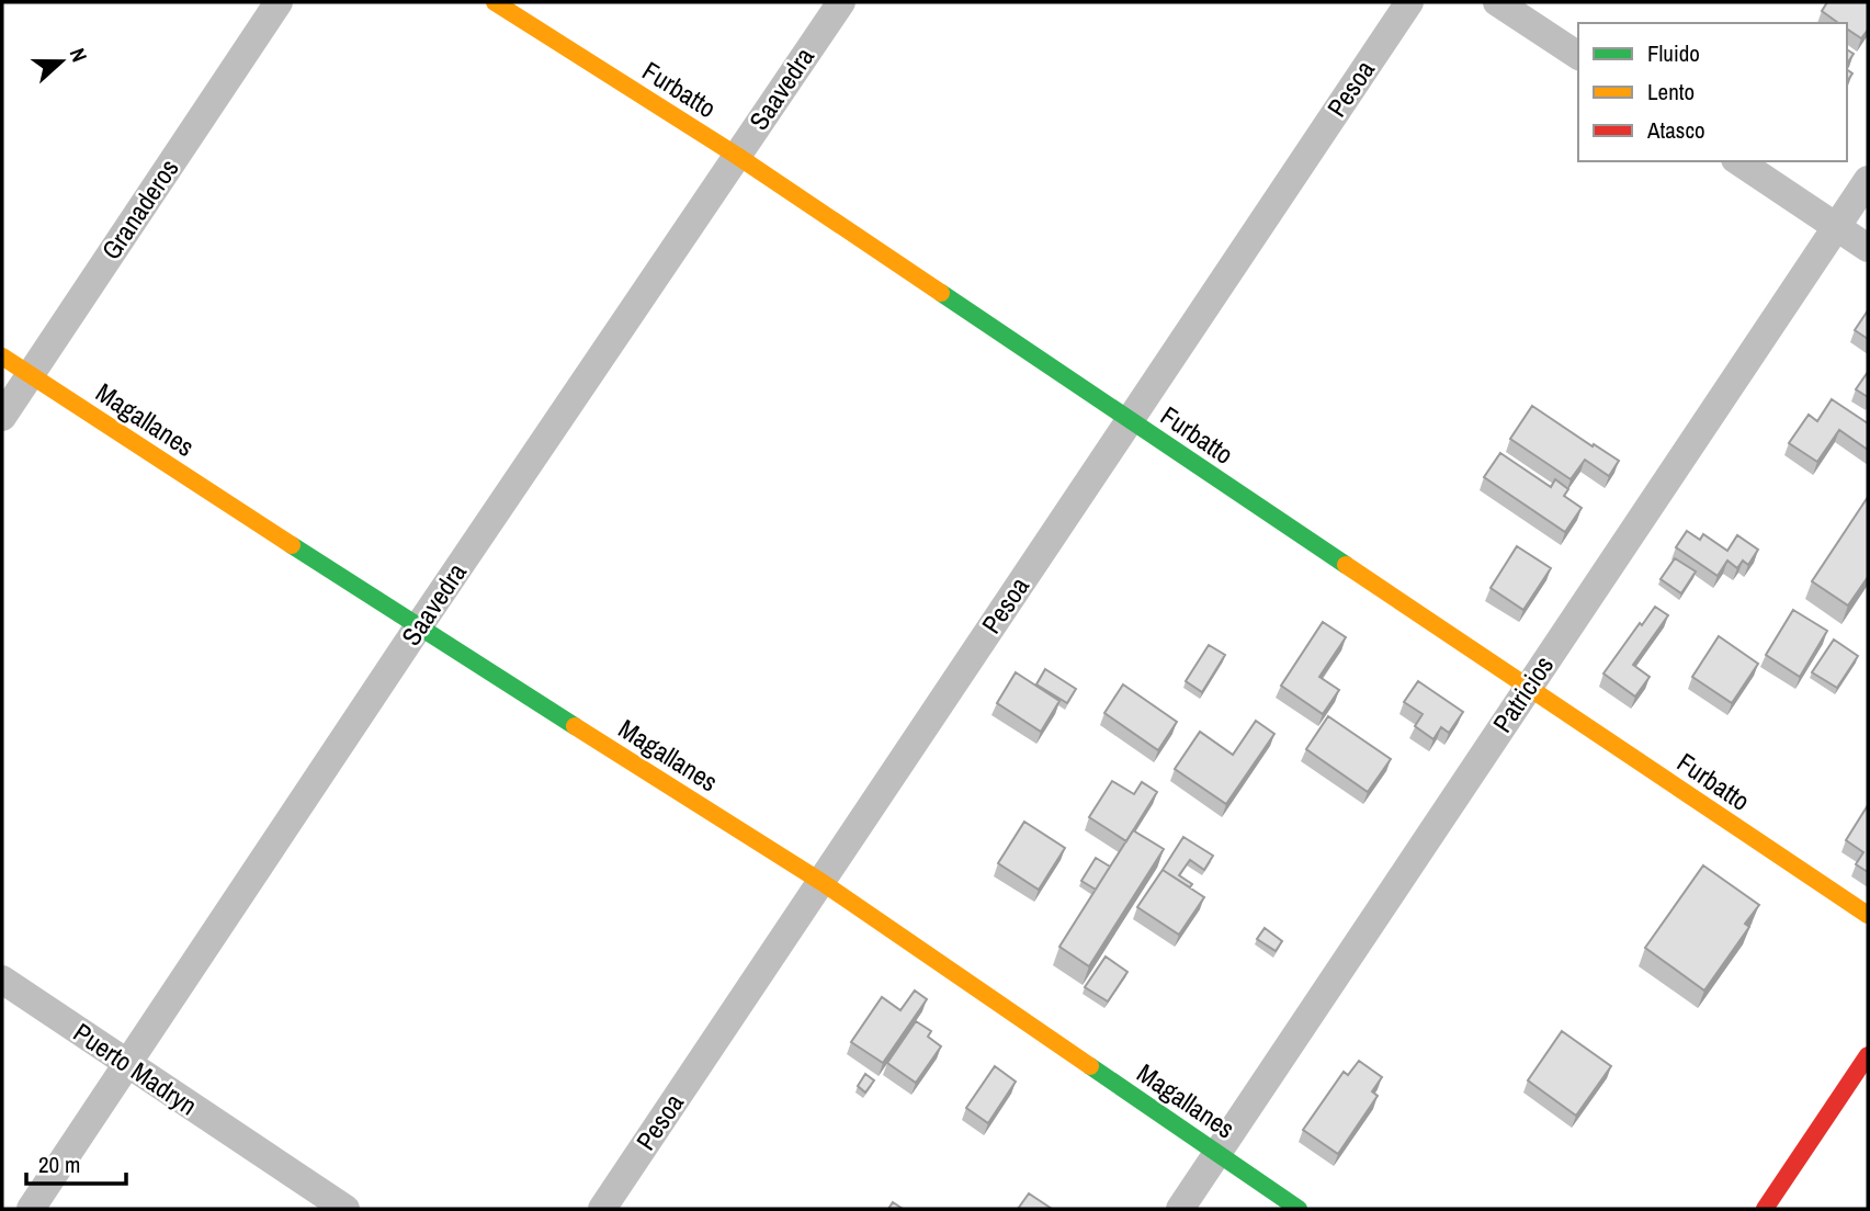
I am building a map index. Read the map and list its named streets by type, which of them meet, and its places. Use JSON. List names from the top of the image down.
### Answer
{
  "streets": {
    "street": [
      "Saavedra",
      "Pesoa",
      "Furbatto",
      "Granaderos",
      "Magallanes",
      "Patricios",
      "Puerto Madryn"
    ]
  },
  "crossings": [
    ["Saavedra", "Furbatto"],
    ["Saavedra", "Magallanes"],
    ["Saavedra", "Puerto Madryn"],
    ["Pesoa", "Furbatto"],
    ["Pesoa", "Magallanes"],
    ["Furbatto", "Patricios"],
    ["Granaderos", "Magallanes"],
    ["Magallanes", "Patricios"]
  ],
  "legend": ["Fluido", "Lento", "Atasco"],
  "scale_bar": "20 m",
  "north": "right"
}
